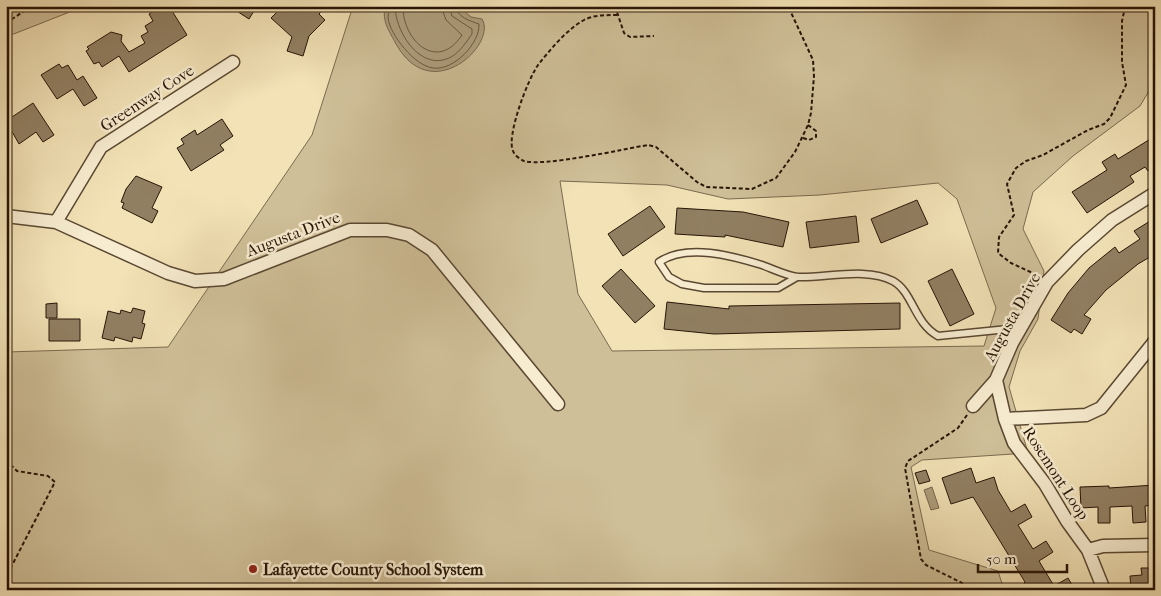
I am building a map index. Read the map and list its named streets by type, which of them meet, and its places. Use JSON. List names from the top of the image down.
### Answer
{
  "streets": {
    "street": ["Greenway Cove", "Augusta Drive", "Rosemont Loop"]
  },
  "crossings": [
    ["Greenway Cove", "Augusta Drive"],
    ["Augusta Drive", "Rosemont Loop"]
  ],
  "places": ["Lafayette County School System"],
  "scale_bar": "50 m"
}
